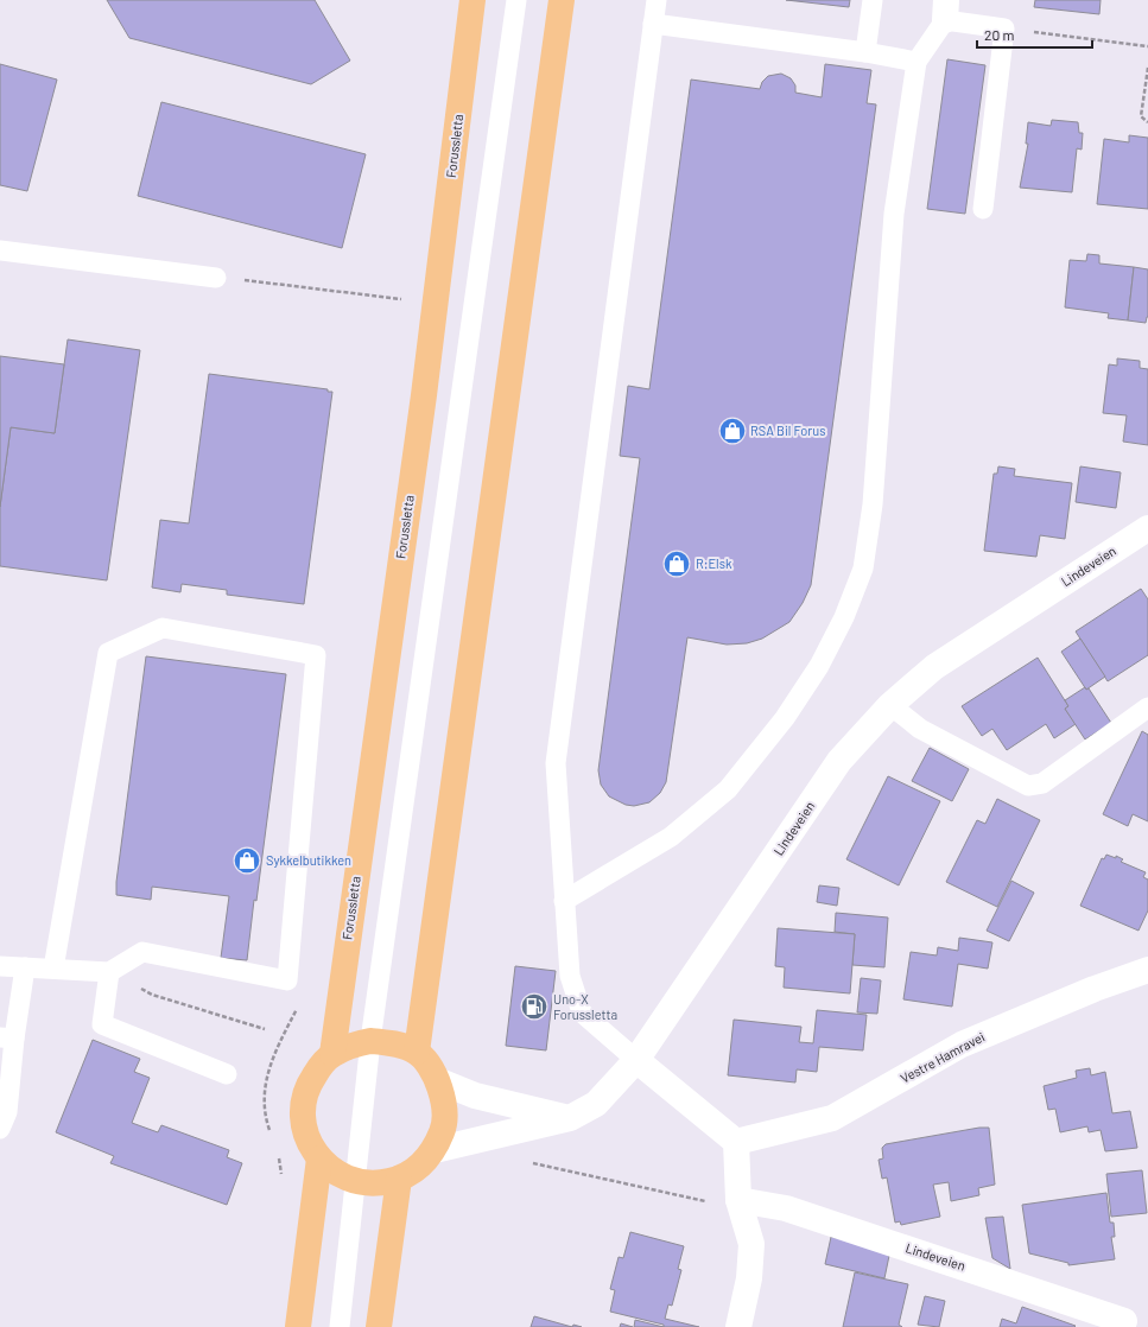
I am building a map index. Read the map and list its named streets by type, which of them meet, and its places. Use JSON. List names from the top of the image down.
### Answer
{
  "streets": {
    "main road": ["Forussletta"],
    "street": ["Lindeveien", "Vestre Hamravei"]
  },
  "places": {
    "shop": ["RSA Bil Forus", "R:Elsk", "Sykkelbutikken"],
    "fuel station": ["Uno-X Forussletta"]
  },
  "scale_bar": "20 m"
}
